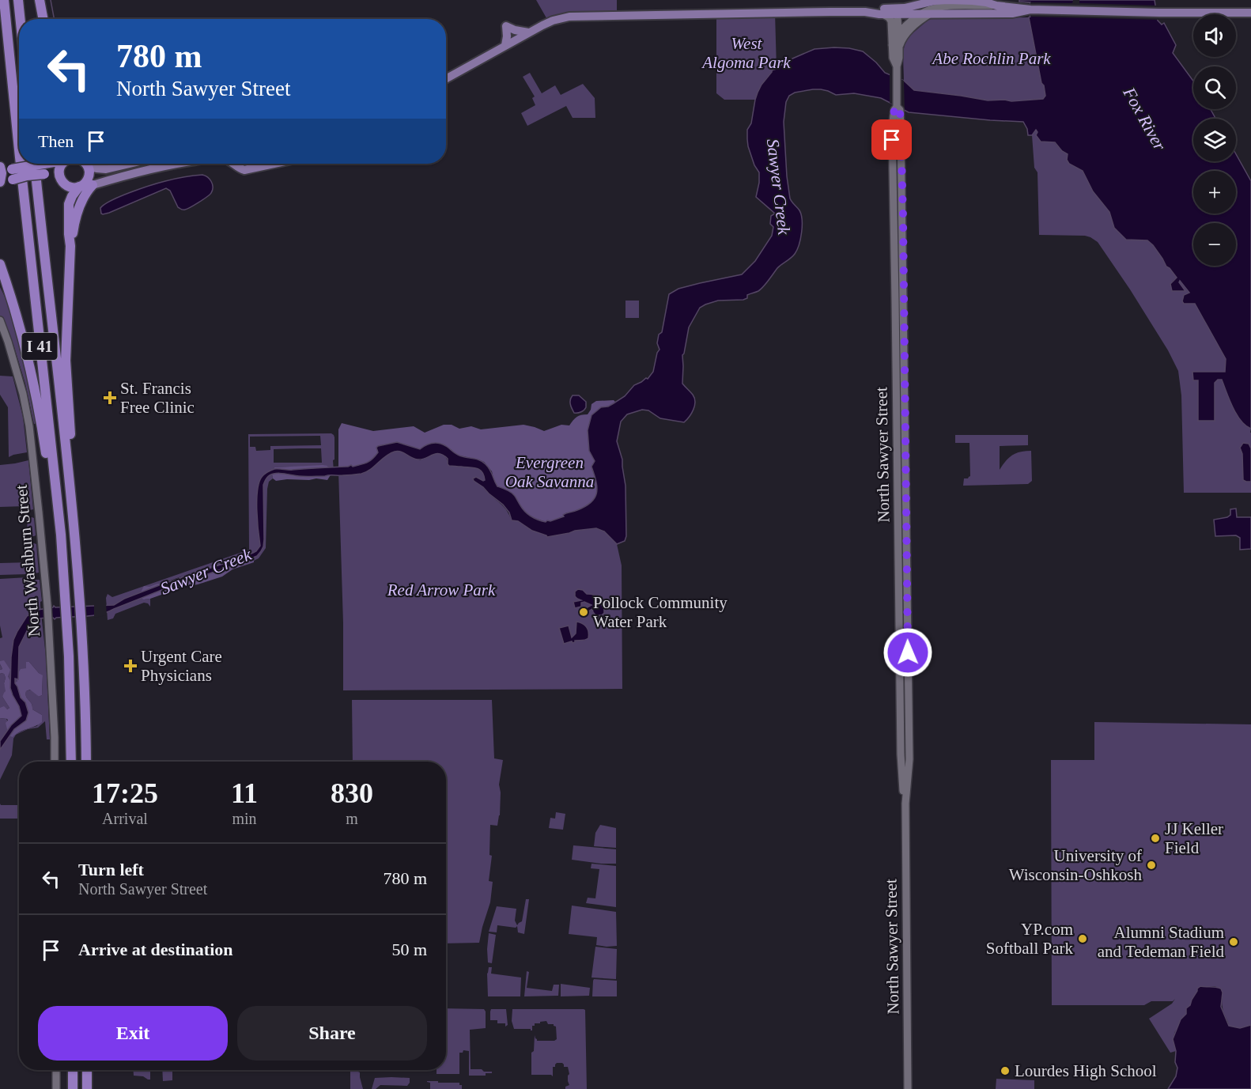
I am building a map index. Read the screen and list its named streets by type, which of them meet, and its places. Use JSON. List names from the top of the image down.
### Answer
{
  "streets": {
    "highway": ["I 41"],
    "street": ["North Sawyer Street", "North Washburn Street"]
  },
  "water": ["Fox River", "Sawyer Creek"],
  "parks": [
    "West Algoma Park",
    "Abe Rochlin Park",
    "Evergreen Oak Savanna",
    "Red Arrow Park"
  ],
  "places": {
    "health": ["St. Francis Free Clinic", "Urgent Care Physicians"],
    "other": [
      "Pollock Community Water Park",
      "JJ Keller Field",
      "University of Wisconsin-Oshkosh",
      "YP.com Softball Park",
      "Alumni Stadium and Tedeman Field",
      "Lourdes High School"
    ]
  },
  "page": {
    "map_buttons": ["+", "−"],
    "turn": ["780 m", "North Sawyer Street"],
    "then": "Then",
    "eta": [
      "17:25",
      "Arrival",
      "11",
      "min",
      "830",
      "m"
    ],
    "list": [
      {
        "name": "Turn left",
        "note": "North Sawyer Street",
        "value": "780 m"
      },
      {
        "name": "Arrive at destination",
        "value": "50 m"
      }
    ],
    "buttons": ["Exit", "Share"]
  }
}
